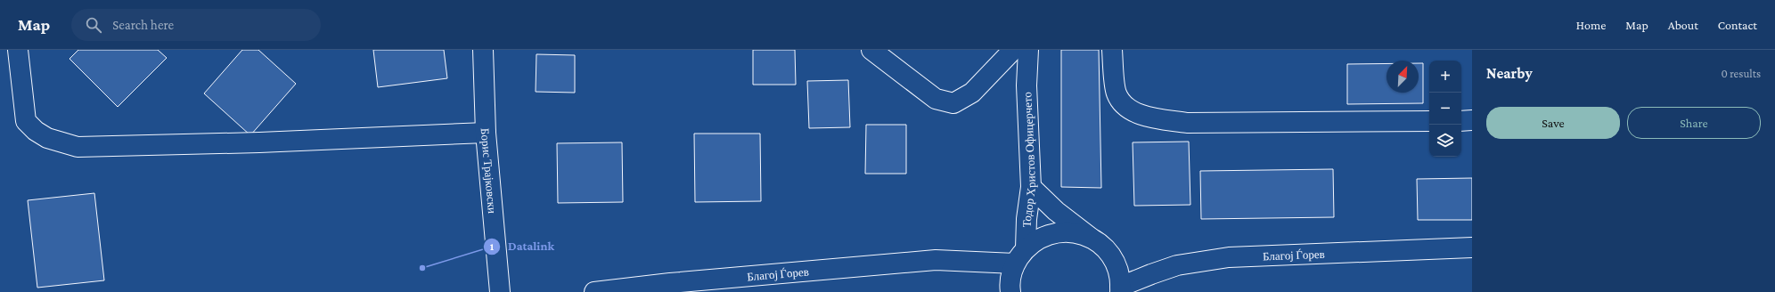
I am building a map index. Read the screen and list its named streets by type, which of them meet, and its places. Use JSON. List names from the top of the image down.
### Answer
{
  "streets": {
    "street": ["Тодор Христов Офицерчето", "Борис Трајковски", "Благој Ѓорев"]
  },
  "crossings": [
    ["Тодор Христов Офицерчето", "Благој Ѓорев"]
  ],
  "places": ["Datalink"],
  "north": "top right",
  "page": {
    "header": "Map",
    "search": "Search here",
    "nav": [
      "Home",
      "Map",
      "About",
      "Contact"
    ],
    "heading": ["Nearby", "0 results"],
    "map_buttons": ["+", "−"],
    "buttons": ["Save", "Share"]
  }
}
